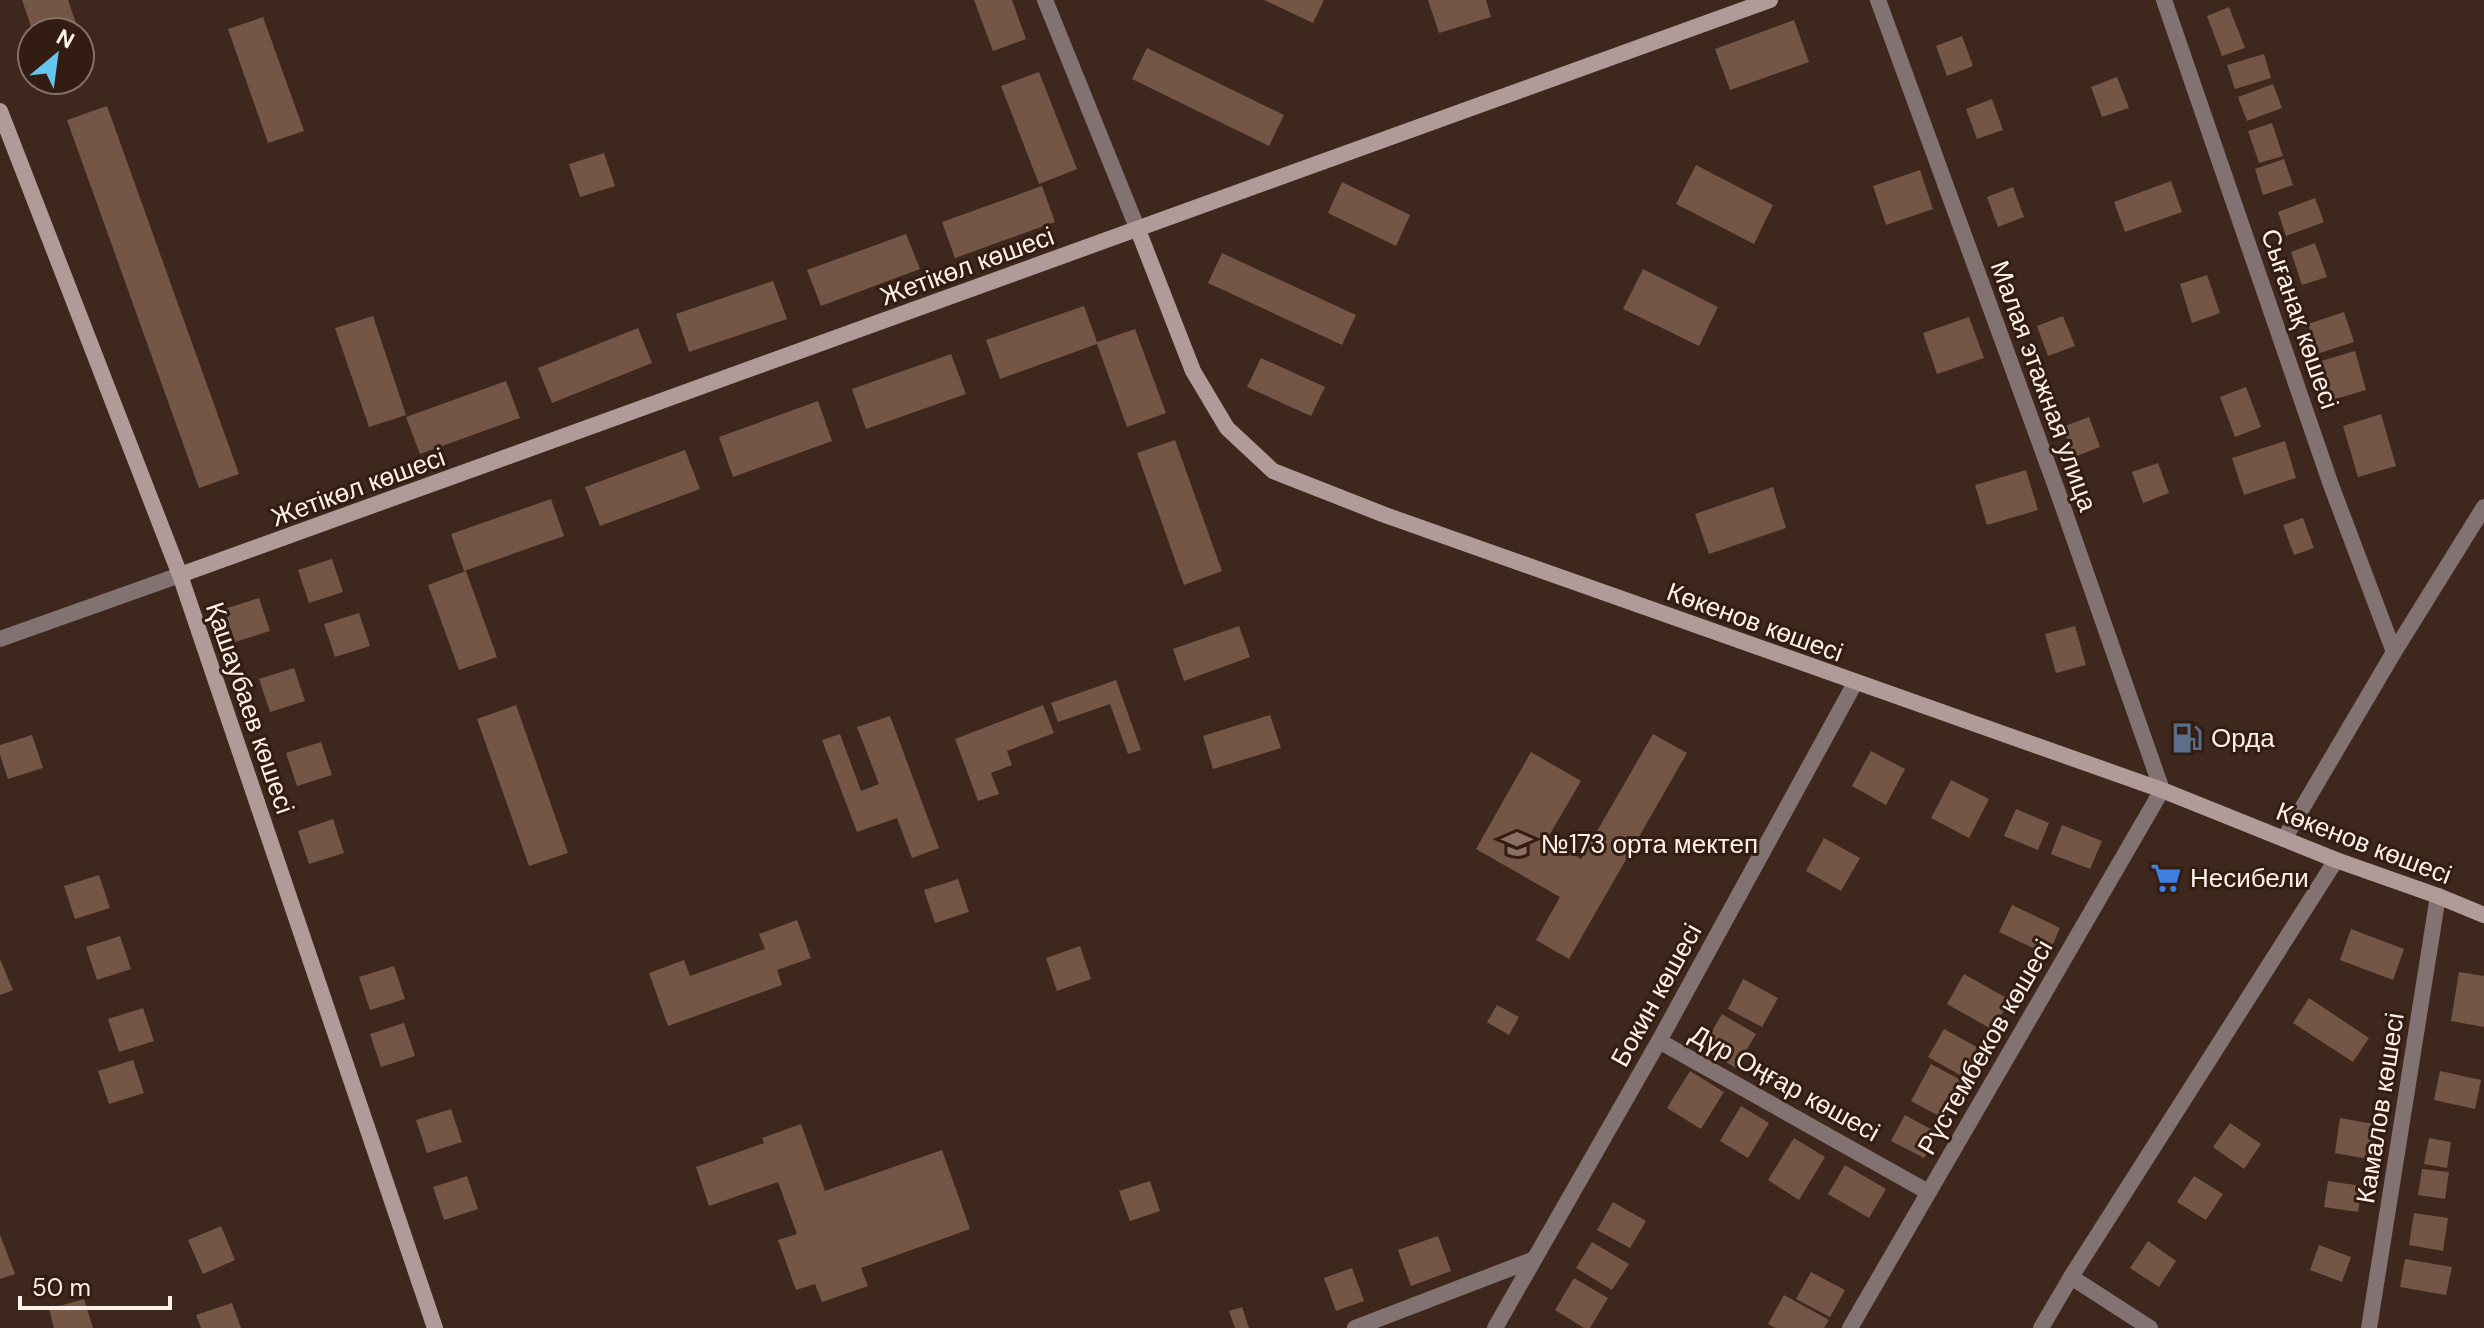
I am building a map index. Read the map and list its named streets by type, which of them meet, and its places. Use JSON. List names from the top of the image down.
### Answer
{
  "streets": {
    "street": [
      "Жетікөл көшесі",
      "Сығанақ көшесі",
      "Малая этажная улица",
      "Көкенов көшесі",
      "Қашаубаев көшесі",
      "Бокин көшесі",
      "Рүстембеков көшесі",
      "Дүр Оңғар көшесі",
      "Камалов көшесі"
    ]
  },
  "crossings": [
    ["Жетікөл көшесі", "Көкенов көшесі"],
    ["Жетікөл көшесі", "Қашаубаев көшесі"],
    ["Малая этажная улица", "Көкенов көшесі"],
    ["Малая этажная улица", "Рүстембеков көшесі"],
    ["Көкенов көшесі", "Бокин көшесі"],
    ["Көкенов көшесі", "Рүстембеков көшесі"],
    ["Көкенов көшесі", "Камалов көшесі"],
    ["Бокин көшесі", "Дүр Оңғар көшесі"],
    ["Рүстембеков көшесі", "Дүр Оңғар көшесі"]
  ],
  "places": {
    "fuel station": ["Орда"],
    "school or university": ["№173 орта мектеп"],
    "supermarket": ["Несибели"]
  },
  "scale_bar": "50 m",
  "north": "top right"
}
